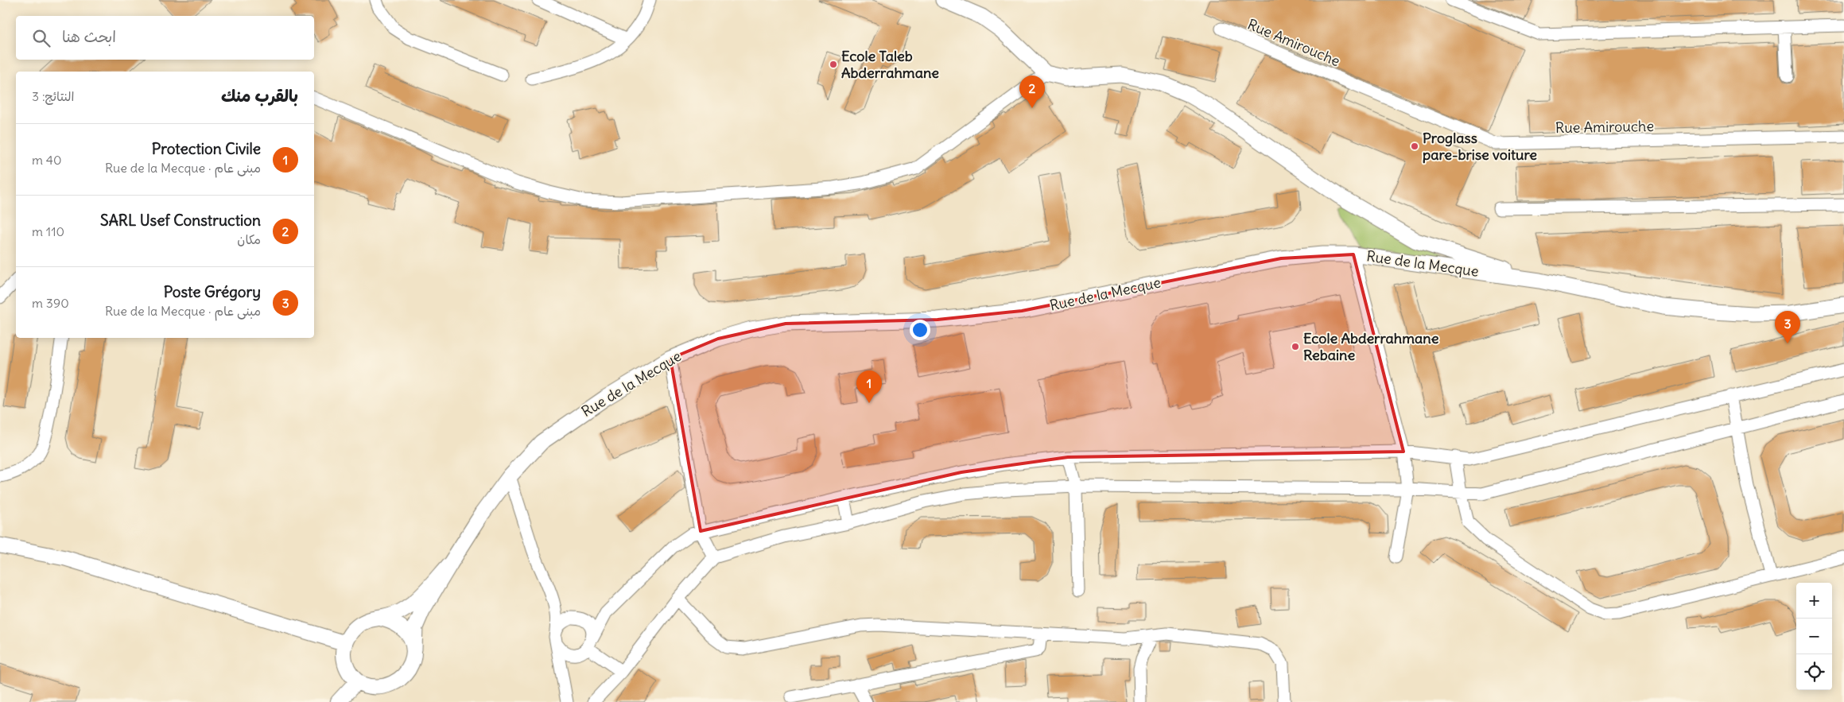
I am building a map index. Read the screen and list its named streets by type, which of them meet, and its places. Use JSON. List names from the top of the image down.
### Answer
{
  "streets": {
    "street": ["Rue Amirouche", "Rue de la Mecque"]
  },
  "places": ["Ecole Taleb Abderrahmane", "Proglass pare-brise voiture", "Ecole Abderrahmane Rebaine"],
  "page": {
    "search": "ابحث هنا",
    "heading": ["بالقرب منك", "النتائج: 3"],
    "pins": ["2", "3", "1"],
    "list": [
      {
        "mark": "1",
        "name": "Protection Civile",
        "note": "مبنى عام · Rue de la Mecque",
        "value": "40 m"
      },
      {
        "mark": "2",
        "name": "SARL Usef Construction",
        "note": "مكان",
        "value": "110 m"
      },
      {
        "mark": "3",
        "name": "Poste Grégory",
        "note": "مبنى عام · Rue de la Mecque",
        "value": "390 m"
      }
    ],
    "map_buttons": ["+", "−"]
  }
}
